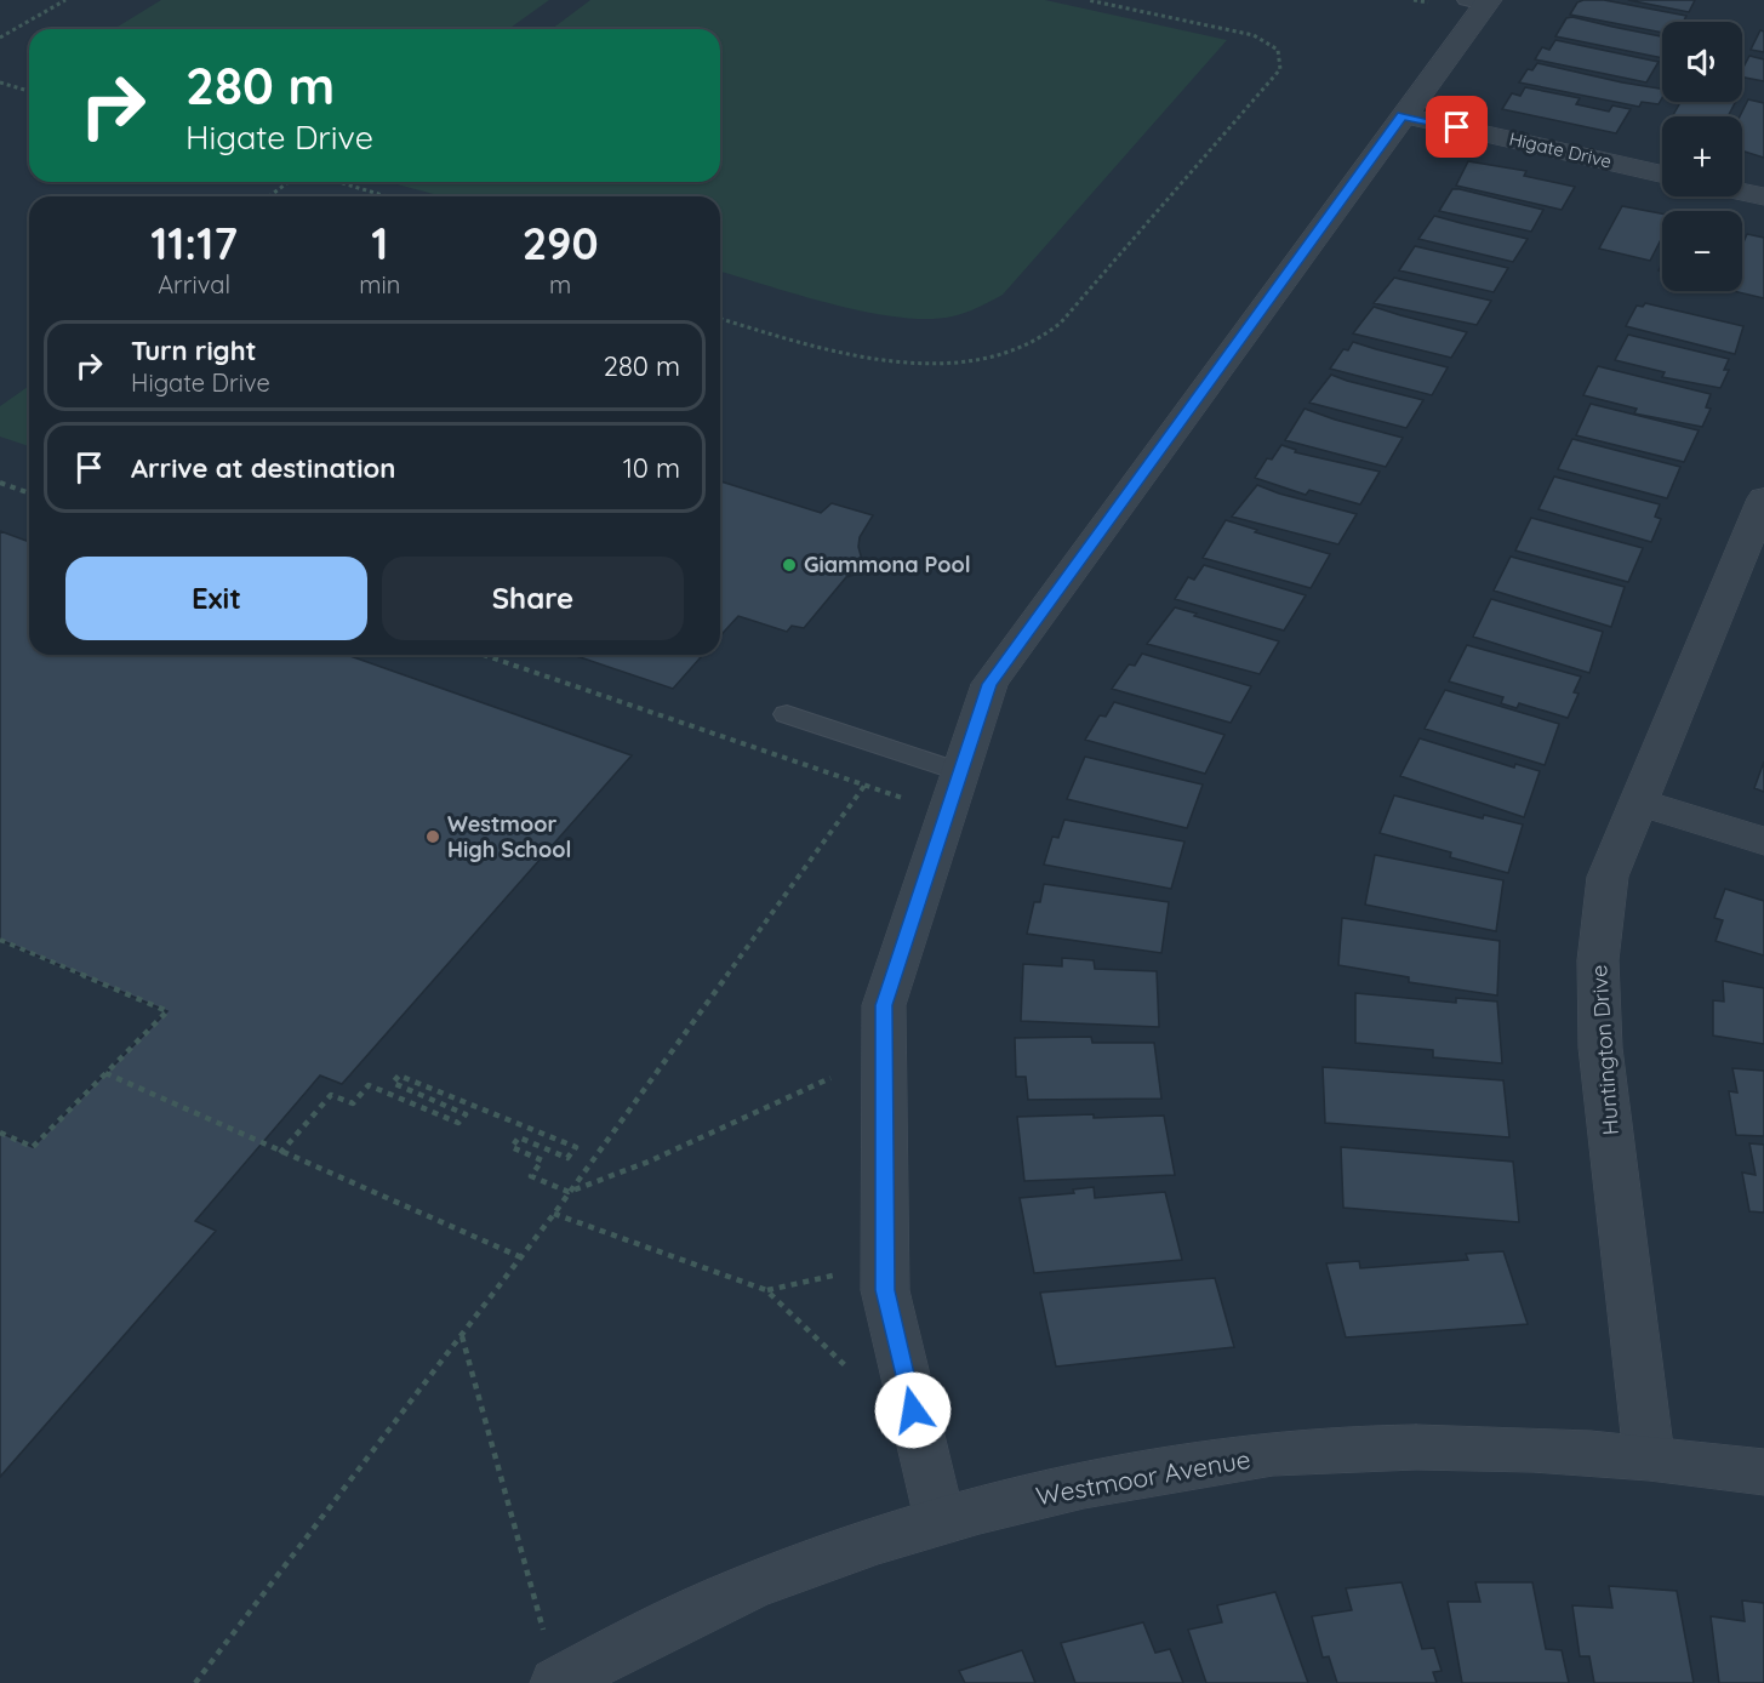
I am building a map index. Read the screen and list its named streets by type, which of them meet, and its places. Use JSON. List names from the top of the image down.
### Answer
{
  "streets": {
    "street": ["Higate Drive", "Huntington Drive", "Westmoor Avenue"]
  },
  "crossings": [
    ["Huntington Drive", "Westmoor Avenue"]
  ],
  "places": ["Giammona Pool", "Westmoor High School"],
  "page": {
    "map_buttons": ["+", "−"],
    "turn": ["280 m", "Higate Drive"],
    "eta": [
      "11:17",
      "Arrival",
      "1",
      "min",
      "290",
      "m"
    ],
    "list": [
      {
        "name": "Turn right",
        "note": "Higate Drive",
        "value": "280 m"
      },
      {
        "name": "Arrive at destination",
        "value": "10 m"
      }
    ],
    "buttons": ["Exit", "Share"]
  }
}
